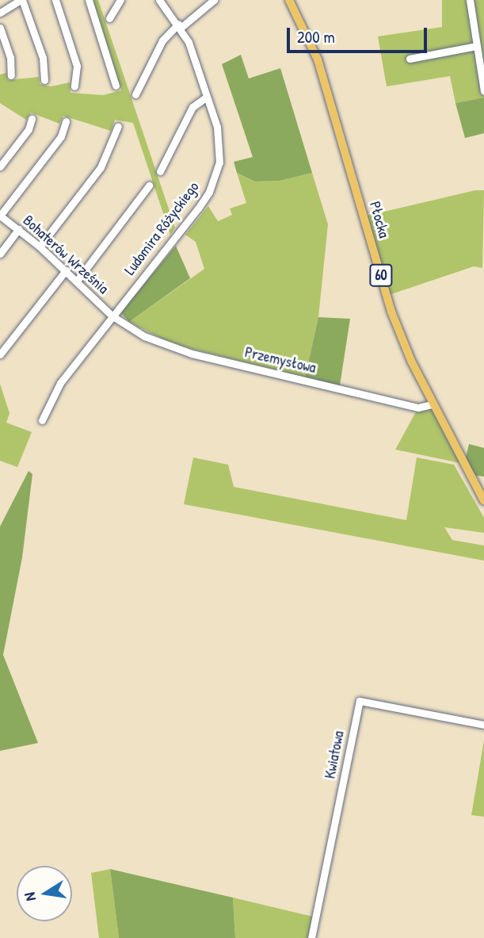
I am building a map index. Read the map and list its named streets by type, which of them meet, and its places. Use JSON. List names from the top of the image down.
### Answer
{
  "streets": {
    "main road": ["Płocka", "60"],
    "street": [
      "Ludomira Różyckiego",
      "Bohaterów Września",
      "Przemysłowa",
      "Kwiatowa"
    ]
  },
  "crossings": [
    ["Płocka", "Przemysłowa"],
    ["Ludomira Różyckiego", "Bohaterów Września"],
    ["Bohaterów Września", "Przemysłowa"]
  ],
  "scale_bar": "200 m",
  "north": "left"
}
